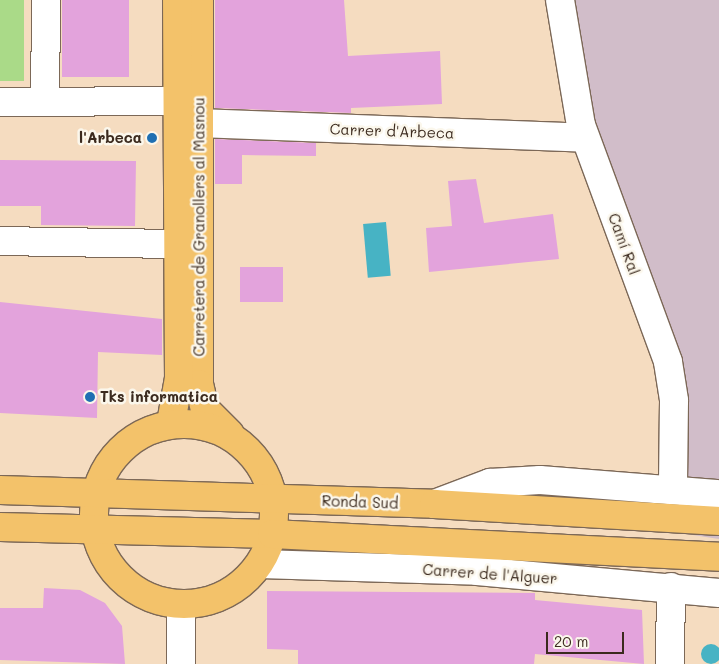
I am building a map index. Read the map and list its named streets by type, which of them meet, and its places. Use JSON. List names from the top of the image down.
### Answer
{
  "streets": {
    "main road": ["Carretera de Granollers al Masnou", "Ronda Sud"],
    "street": ["Carrer d'Arbeca", "Camí Ral", "Carrer de l'Alguer"]
  },
  "crossings": [
    ["Carrer d'Arbeca", "Carretera de Granollers al Masnou"],
    ["Carrer d'Arbeca", "Camí Ral"],
    ["Carretera de Granollers al Masnou", "Ronda Sud"]
  ],
  "places": ["l'Arbeca", "Tks informatica"],
  "scale_bar": "20 m"
}
